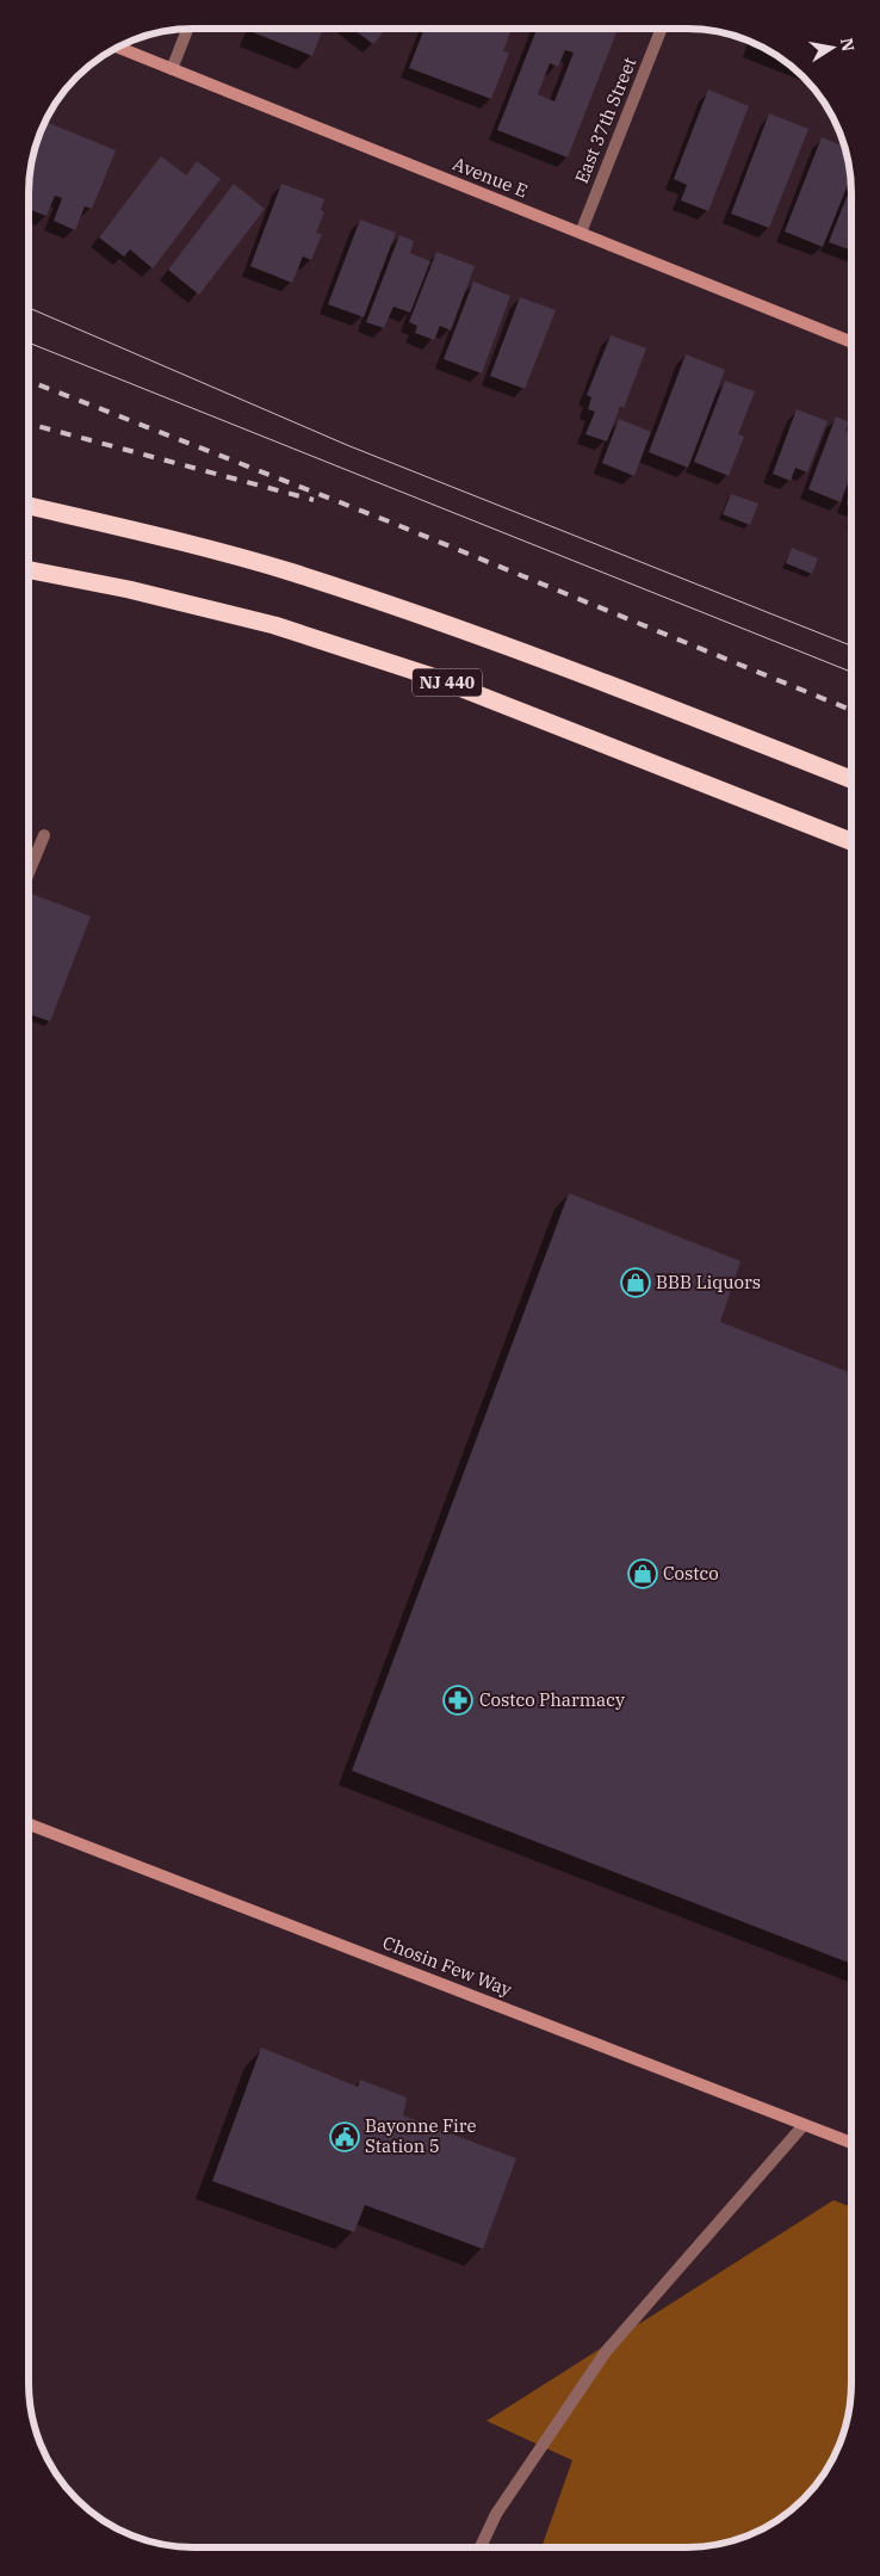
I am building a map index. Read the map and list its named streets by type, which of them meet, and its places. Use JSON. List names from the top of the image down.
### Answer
{
  "streets": {
    "highway": ["NJ 440"],
    "street": ["East 37th Street", "Avenue E", "Chosin Few Way"]
  },
  "crossings": [
    ["East 37th Street", "Avenue E"]
  ],
  "places": {
    "shop": ["BBB Liquors", "Costco"],
    "pharmacy": ["Costco Pharmacy"],
    "public building": ["Bayonne Fire Station 5"]
  },
  "north": "right"
}
